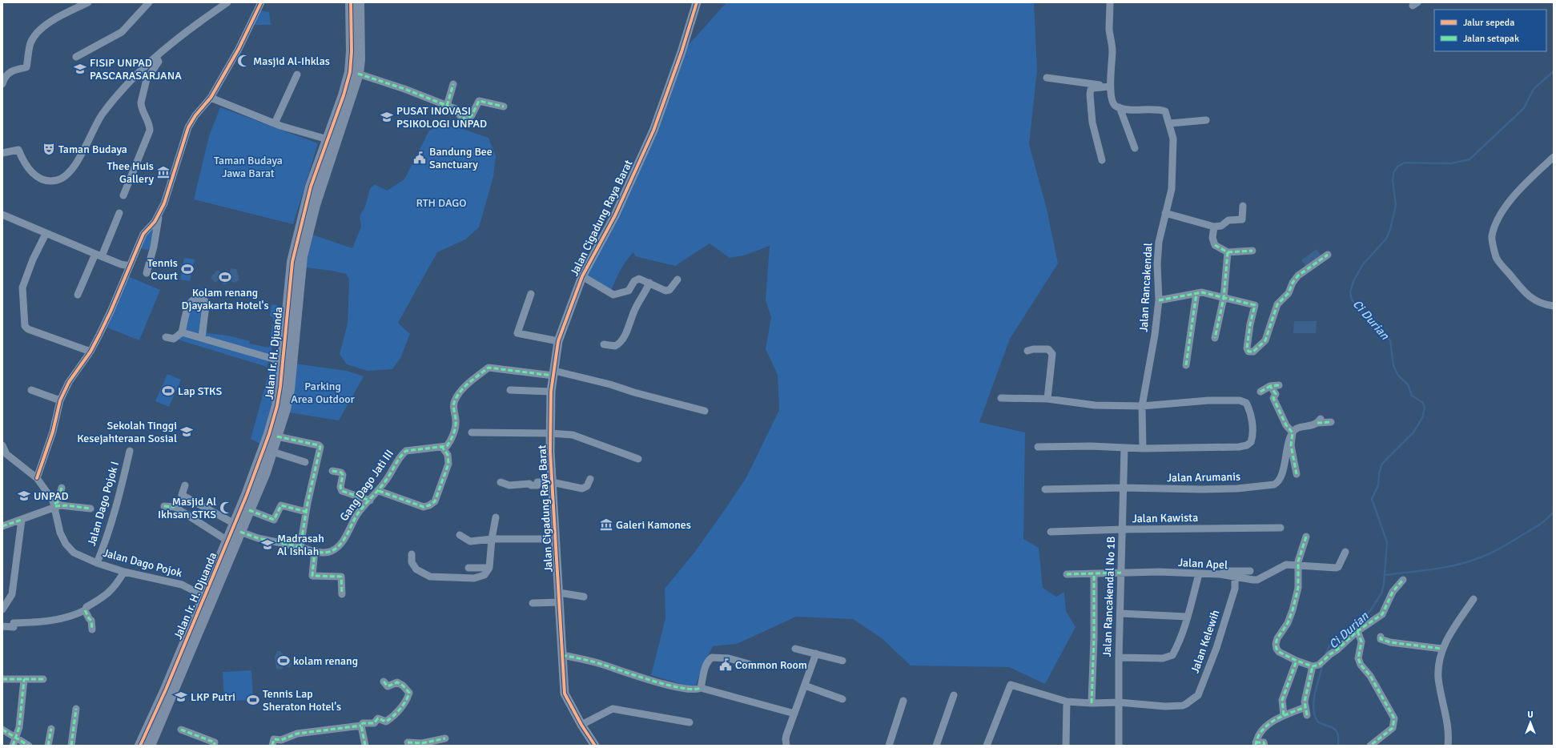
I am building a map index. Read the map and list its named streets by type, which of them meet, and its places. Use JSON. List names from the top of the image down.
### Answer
{
  "streets": {
    "main road": ["Jalan Ir. H. Djuanda"],
    "street": [
      "Jalan Cigadung Raya Barat",
      "Jalan Rancakendal",
      "Jalan Arumanis",
      "Gang Dago Jati III",
      "Jalan Dago Pojok I",
      "Jalan Kawista",
      "Jalan Dago Pojok",
      "Jalan Apel",
      "Jalan Rancakendal No 1B",
      "Jalan Kelewih"
    ]
  },
  "crossings": [
    ["Jalan Ir. H. Djuanda", "Gang Dago Jati III"],
    ["Jalan Ir. H. Djuanda", "Jalan Dago Pojok"],
    ["Jalan Arumanis", "Jalan Rancakendal No 1B"],
    ["Jalan Dago Pojok I", "Jalan Dago Pojok"],
    ["Jalan Kawista", "Jalan Rancakendal No 1B"],
    ["Jalan Apel", "Jalan Rancakendal No 1B"],
    ["Jalan Apel", "Jalan Kelewih"],
    ["Jalan Rancakendal No 1B", "Jalan Kelewih"]
  ],
  "water": ["Ci Durian"],
  "parks": ["Taman Budaya Jawa Barat", "RTH DAGO", "Parking Area Outdoor"],
  "places": {
    "mosque": ["Masjid Al-Ihklas", "Masjid Al Ikhsan STKS"],
    "school or university": [
      "FISIP UNPAD PASCARASARJANA",
      "PUSAT INOVASI PSIKOLOGI UNPAD",
      "Sekolah Tinggi Kesejahteraan Sosial",
      "UNPAD",
      "Madrasah Al Ishlah",
      "LKP Putri"
    ],
    "theatre": ["Taman Budaya"],
    "public building": ["Bandung Bee Sanctuary", "Common Room"],
    "museum": ["Thee Huis Gallery", "Galeri Kamones"],
    "sports": [
      "Tennis Court",
      "Kolam renang Djayakarta Hotel's",
      "Lap STKS",
      "kolam renang",
      "Tennis Lap Sheraton Hotel's"
    ]
  },
  "legend": ["Jalur sepeda", "Jalan setapak"],
  "north": "top"
}
